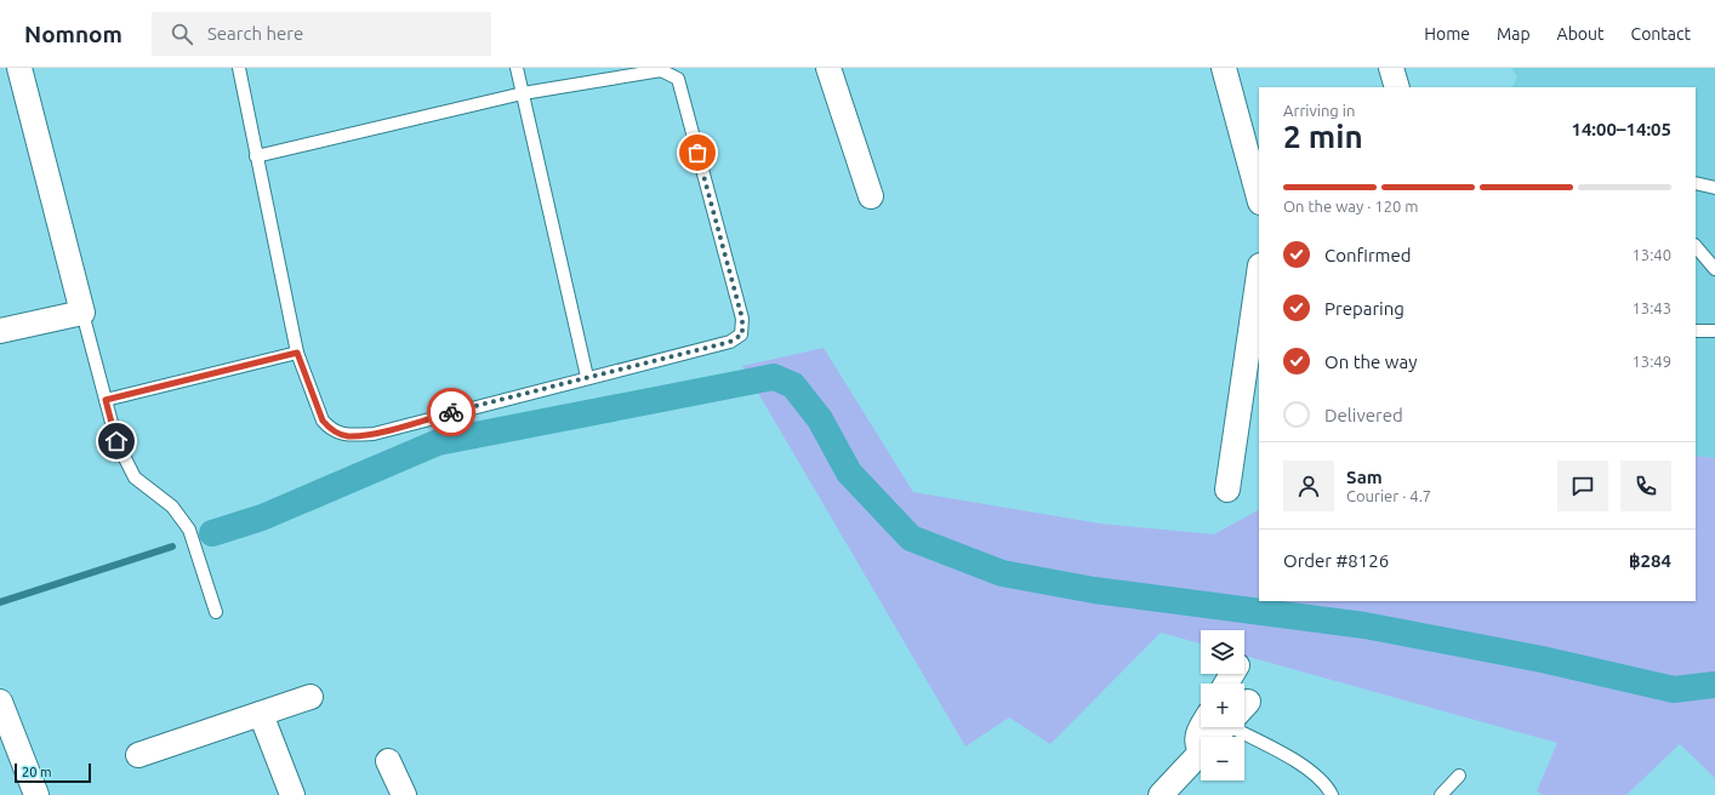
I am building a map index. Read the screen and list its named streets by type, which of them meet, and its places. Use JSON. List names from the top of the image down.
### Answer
{
  "scale_bar": "20 m",
  "page": {
    "header": "Nomnom",
    "search": "Search here",
    "nav": [
      "Home",
      "Map",
      "About",
      "Contact"
    ],
    "heading": ["2 min", "Arriving in", "14:00–14:05"],
    "panel": [
      "Sam",
      "Courier · 4.7",
      "Order #8126",
      "฿284"
    ],
    "bar": "On the way · 120 m",
    "list": [
      ["Confirmed", "13:40"],
      ["Preparing", "13:43"],
      ["On the way", "13:49"],
      "Delivered"
    ],
    "map_buttons": ["+", "−"],
    "scale": "20 m"
  }
}
